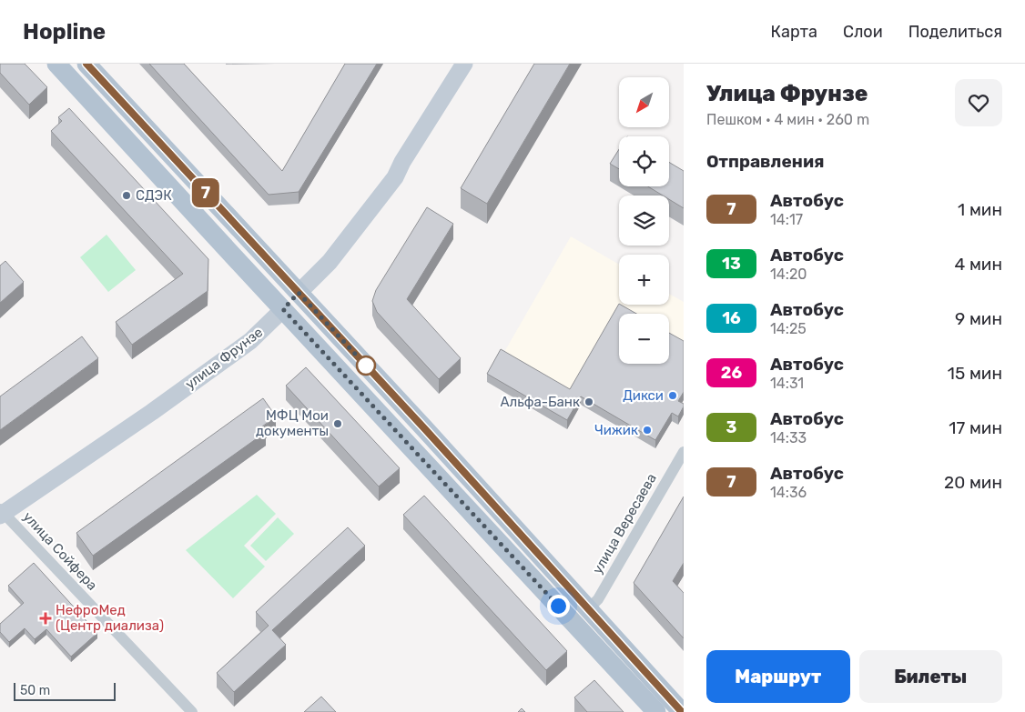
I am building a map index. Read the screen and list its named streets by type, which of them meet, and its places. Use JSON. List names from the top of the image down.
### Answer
{
  "streets": {
    "main road": ["улица Фрунзе"],
    "street": ["улица Вересаева", "улица Сойфера"]
  },
  "crossings": [
    ["улица Фрунзе", "улица Сойфера"]
  ],
  "places": {
    "other": [
      "СДЭК",
      "Дикси",
      "Альфа-Банк",
      "МФЦ Мои документы",
      "Чижик"
    ],
    "health": ["НефроМед (Центр диализа)"]
  },
  "lines": ["bus line 7"],
  "scale_bar": "50 m",
  "north": "bottom left",
  "page": {
    "header": "Hopline",
    "nav": ["Карта", "Слои", "Поделиться"],
    "on_map": "7",
    "heading": [
      ["Улица Фрунзе", "Пешком · 4 мин · 260 m"],
      "Отправления"
    ],
    "map_buttons": ["+", "−"],
    "list": [
      {
        "mark": "7",
        "name": "Автобус",
        "note": "14:17",
        "value": "1 мин"
      },
      {
        "mark": "13",
        "name": "Автобус",
        "note": "14:20",
        "value": "4 мин"
      },
      {
        "mark": "16",
        "name": "Автобус",
        "note": "14:25",
        "value": "9 мин"
      },
      {
        "mark": "26",
        "name": "Автобус",
        "note": "14:31",
        "value": "15 мин"
      },
      {
        "mark": "3",
        "name": "Автобус",
        "note": "14:33",
        "value": "17 мин"
      },
      {
        "mark": "7",
        "name": "Автобус",
        "note": "14:36",
        "value": "20 мин"
      }
    ],
    "buttons": ["Маршрут", "Билеты"],
    "scale": "50 m"
  }
}
